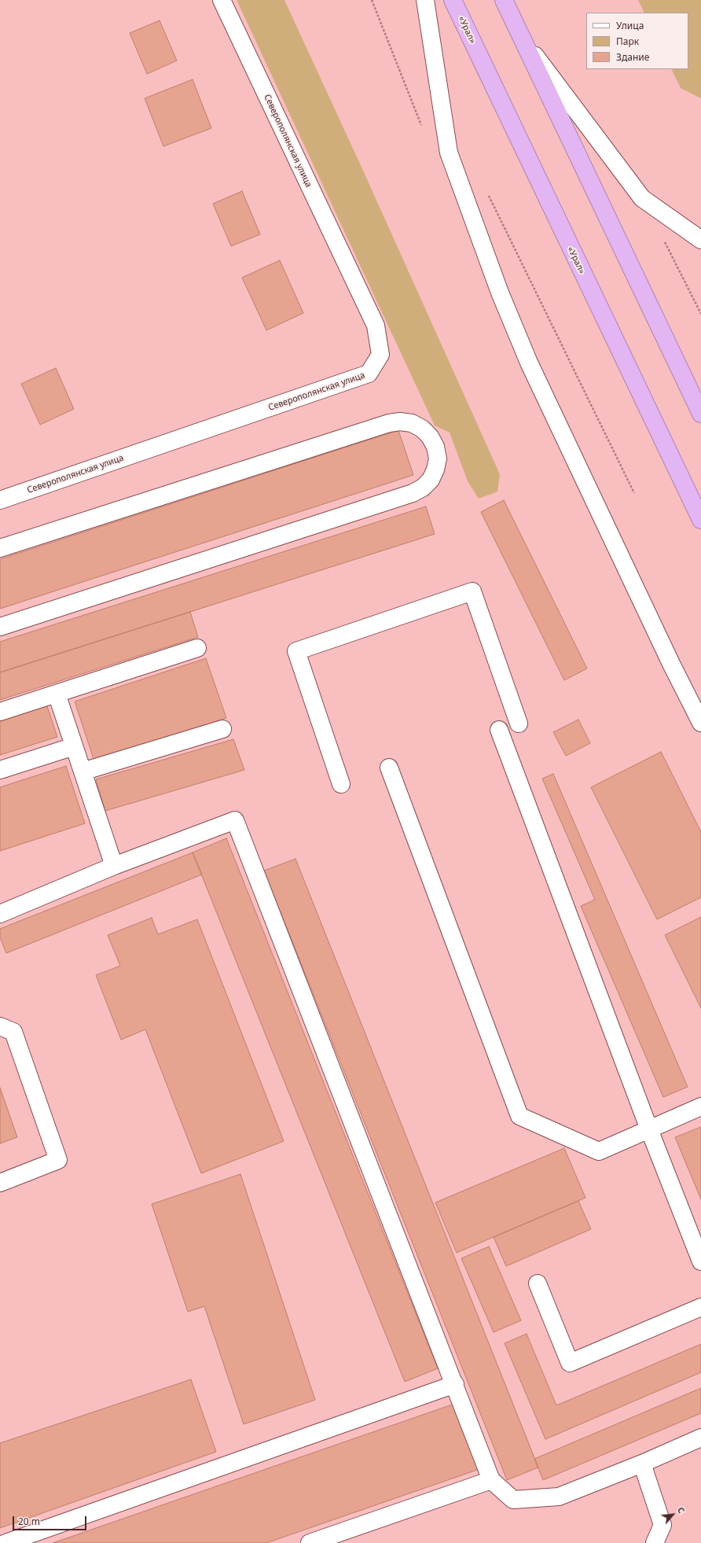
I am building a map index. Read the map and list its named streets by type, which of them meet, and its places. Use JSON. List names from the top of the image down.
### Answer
{
  "streets": {
    "highway": ["«Урал»"],
    "street": ["Северополянская улица"]
  },
  "legend": ["Улица", "Парк", "Здание"],
  "scale_bar": "20 m",
  "north": "top right"
}
